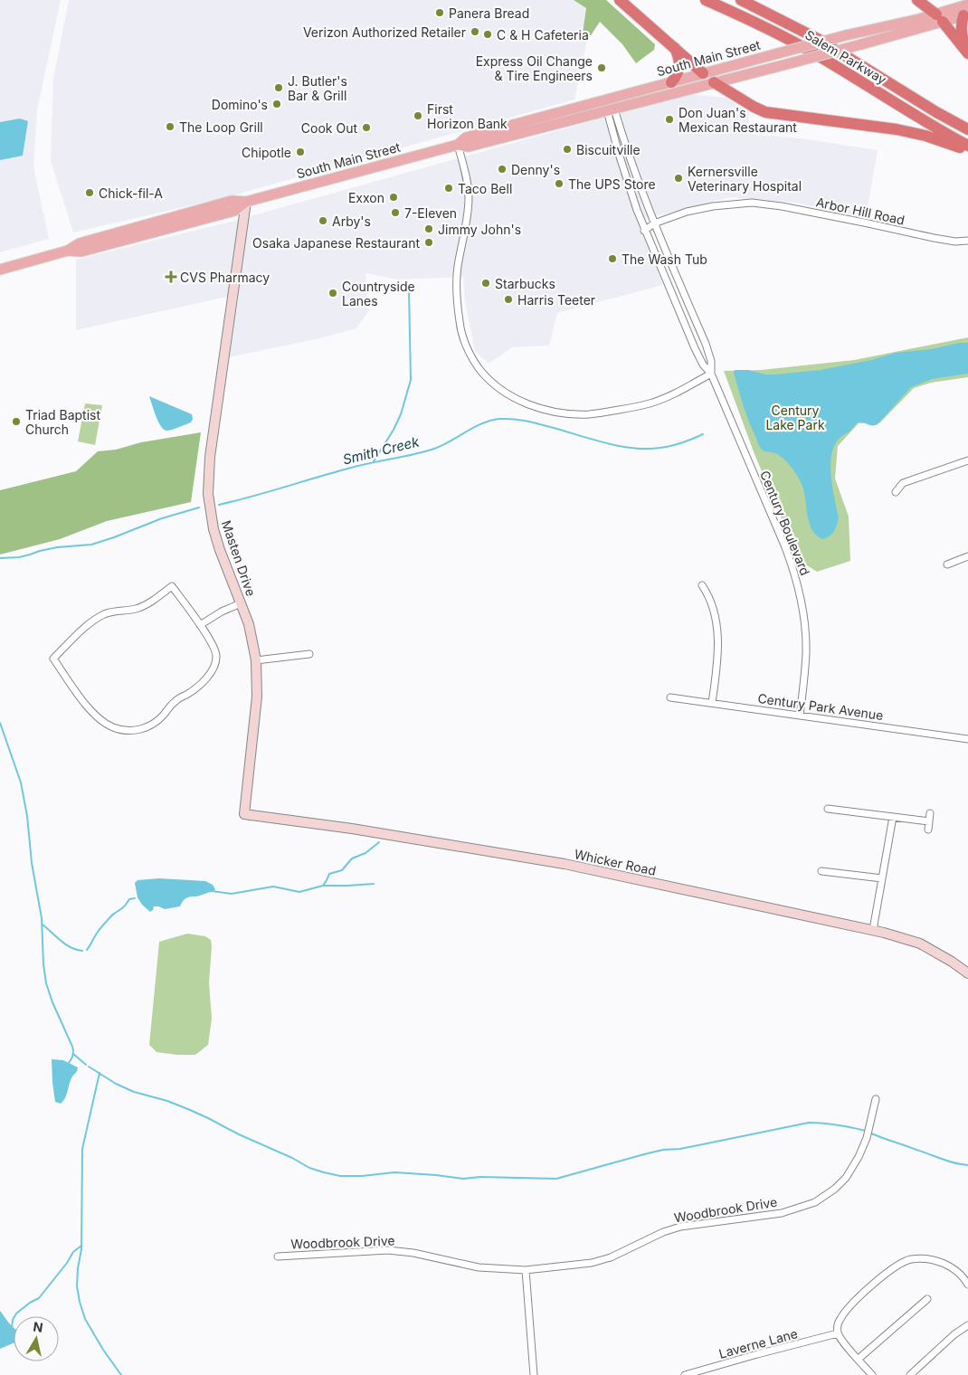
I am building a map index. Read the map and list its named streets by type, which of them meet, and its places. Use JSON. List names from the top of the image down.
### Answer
{
  "streets": {
    "highway": ["Salem Parkway"],
    "main road": ["South Main Street"],
    "street": [
      "Arbor Hill Road",
      "Century Boulevard",
      "Masten Drive",
      "Century Park Avenue",
      "Whicker Road",
      "Woodbrook Drive",
      "Laverne Lane"
    ]
  },
  "crossings": [
    ["South Main Street", "Century Boulevard"],
    ["South Main Street", "Masten Drive"],
    ["Arbor Hill Road", "Century Boulevard"],
    ["Century Boulevard", "Century Park Avenue"],
    ["Masten Drive", "Whicker Road"]
  ],
  "water": ["Smith Creek"],
  "parks": ["Century Lake Park"],
  "places": {
    "other": [
      "Panera Bread",
      "Verizon Authorized Retailer",
      "C & H Cafeteria",
      "Express Oil Change & Tire Engineers",
      "J. Butler's Bar & Grill",
      "Domino's",
      "First Horizon Bank",
      "Don Juan's Mexican Restaurant",
      "The Loop Grill",
      "Cook Out",
      "Biscuitville",
      "Chipotle",
      "Denny's",
      "Kernersville Veterinary Hospital",
      "The UPS Store",
      "Taco Bell",
      "Chick-fil-A",
      "Exxon",
      "7-Eleven",
      "Arby's",
      "Jimmy John's",
      "Osaka Japanese Restaurant",
      "The Wash Tub",
      "Starbucks",
      "Countryside Lanes",
      "Harris Teeter",
      "Triad Baptist Church"
    ],
    "health": ["CVS Pharmacy"]
  },
  "north": "top"
}
